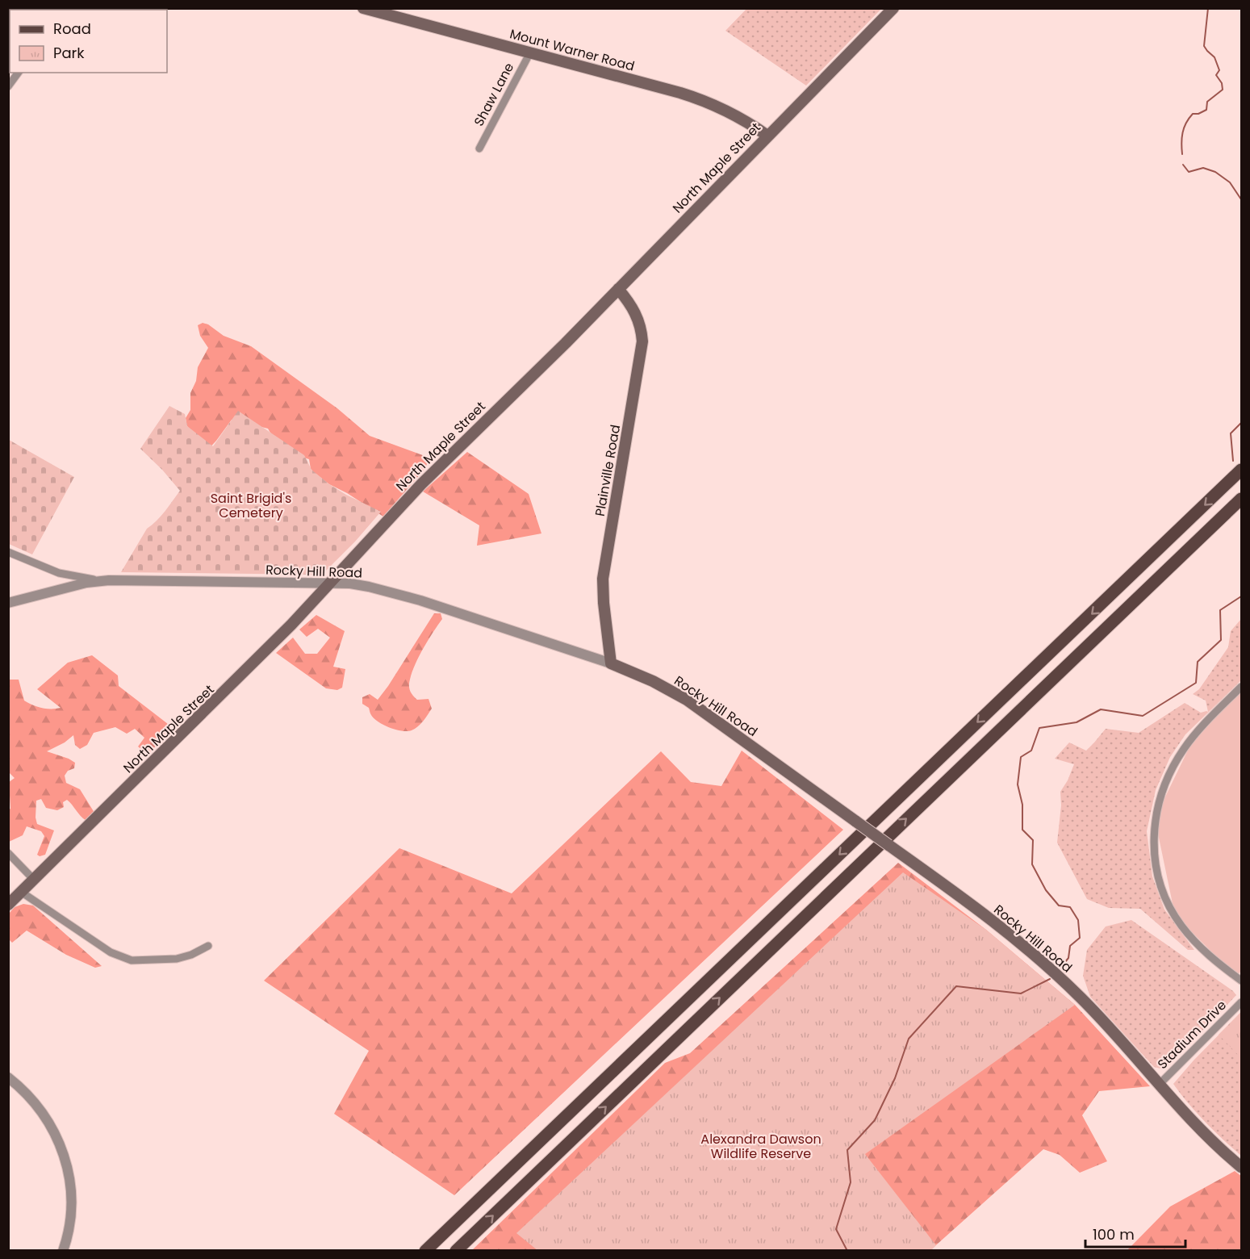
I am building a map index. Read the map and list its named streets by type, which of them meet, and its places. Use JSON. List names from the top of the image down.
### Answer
{
  "streets": {
    "main road": [
      "Mount Warner Road",
      "North Maple Street",
      "Plainville Road",
      "Rocky Hill Road"
    ],
    "street": ["Shaw Lane", "Stadium Drive"]
  },
  "crossings": [
    ["Mount Warner Road", "Shaw Lane"],
    ["Mount Warner Road", "North Maple Street"],
    ["North Maple Street", "Plainville Road"],
    ["North Maple Street", "Rocky Hill Road"],
    ["Plainville Road", "Rocky Hill Road"],
    ["Rocky Hill Road", "Stadium Drive"]
  ],
  "parks": ["Saint Brigid's Cemetery", "Alexandra Dawson Wildlife Reserve"],
  "legend": ["Road", "Park"],
  "scale_bar": "100 m"
}
